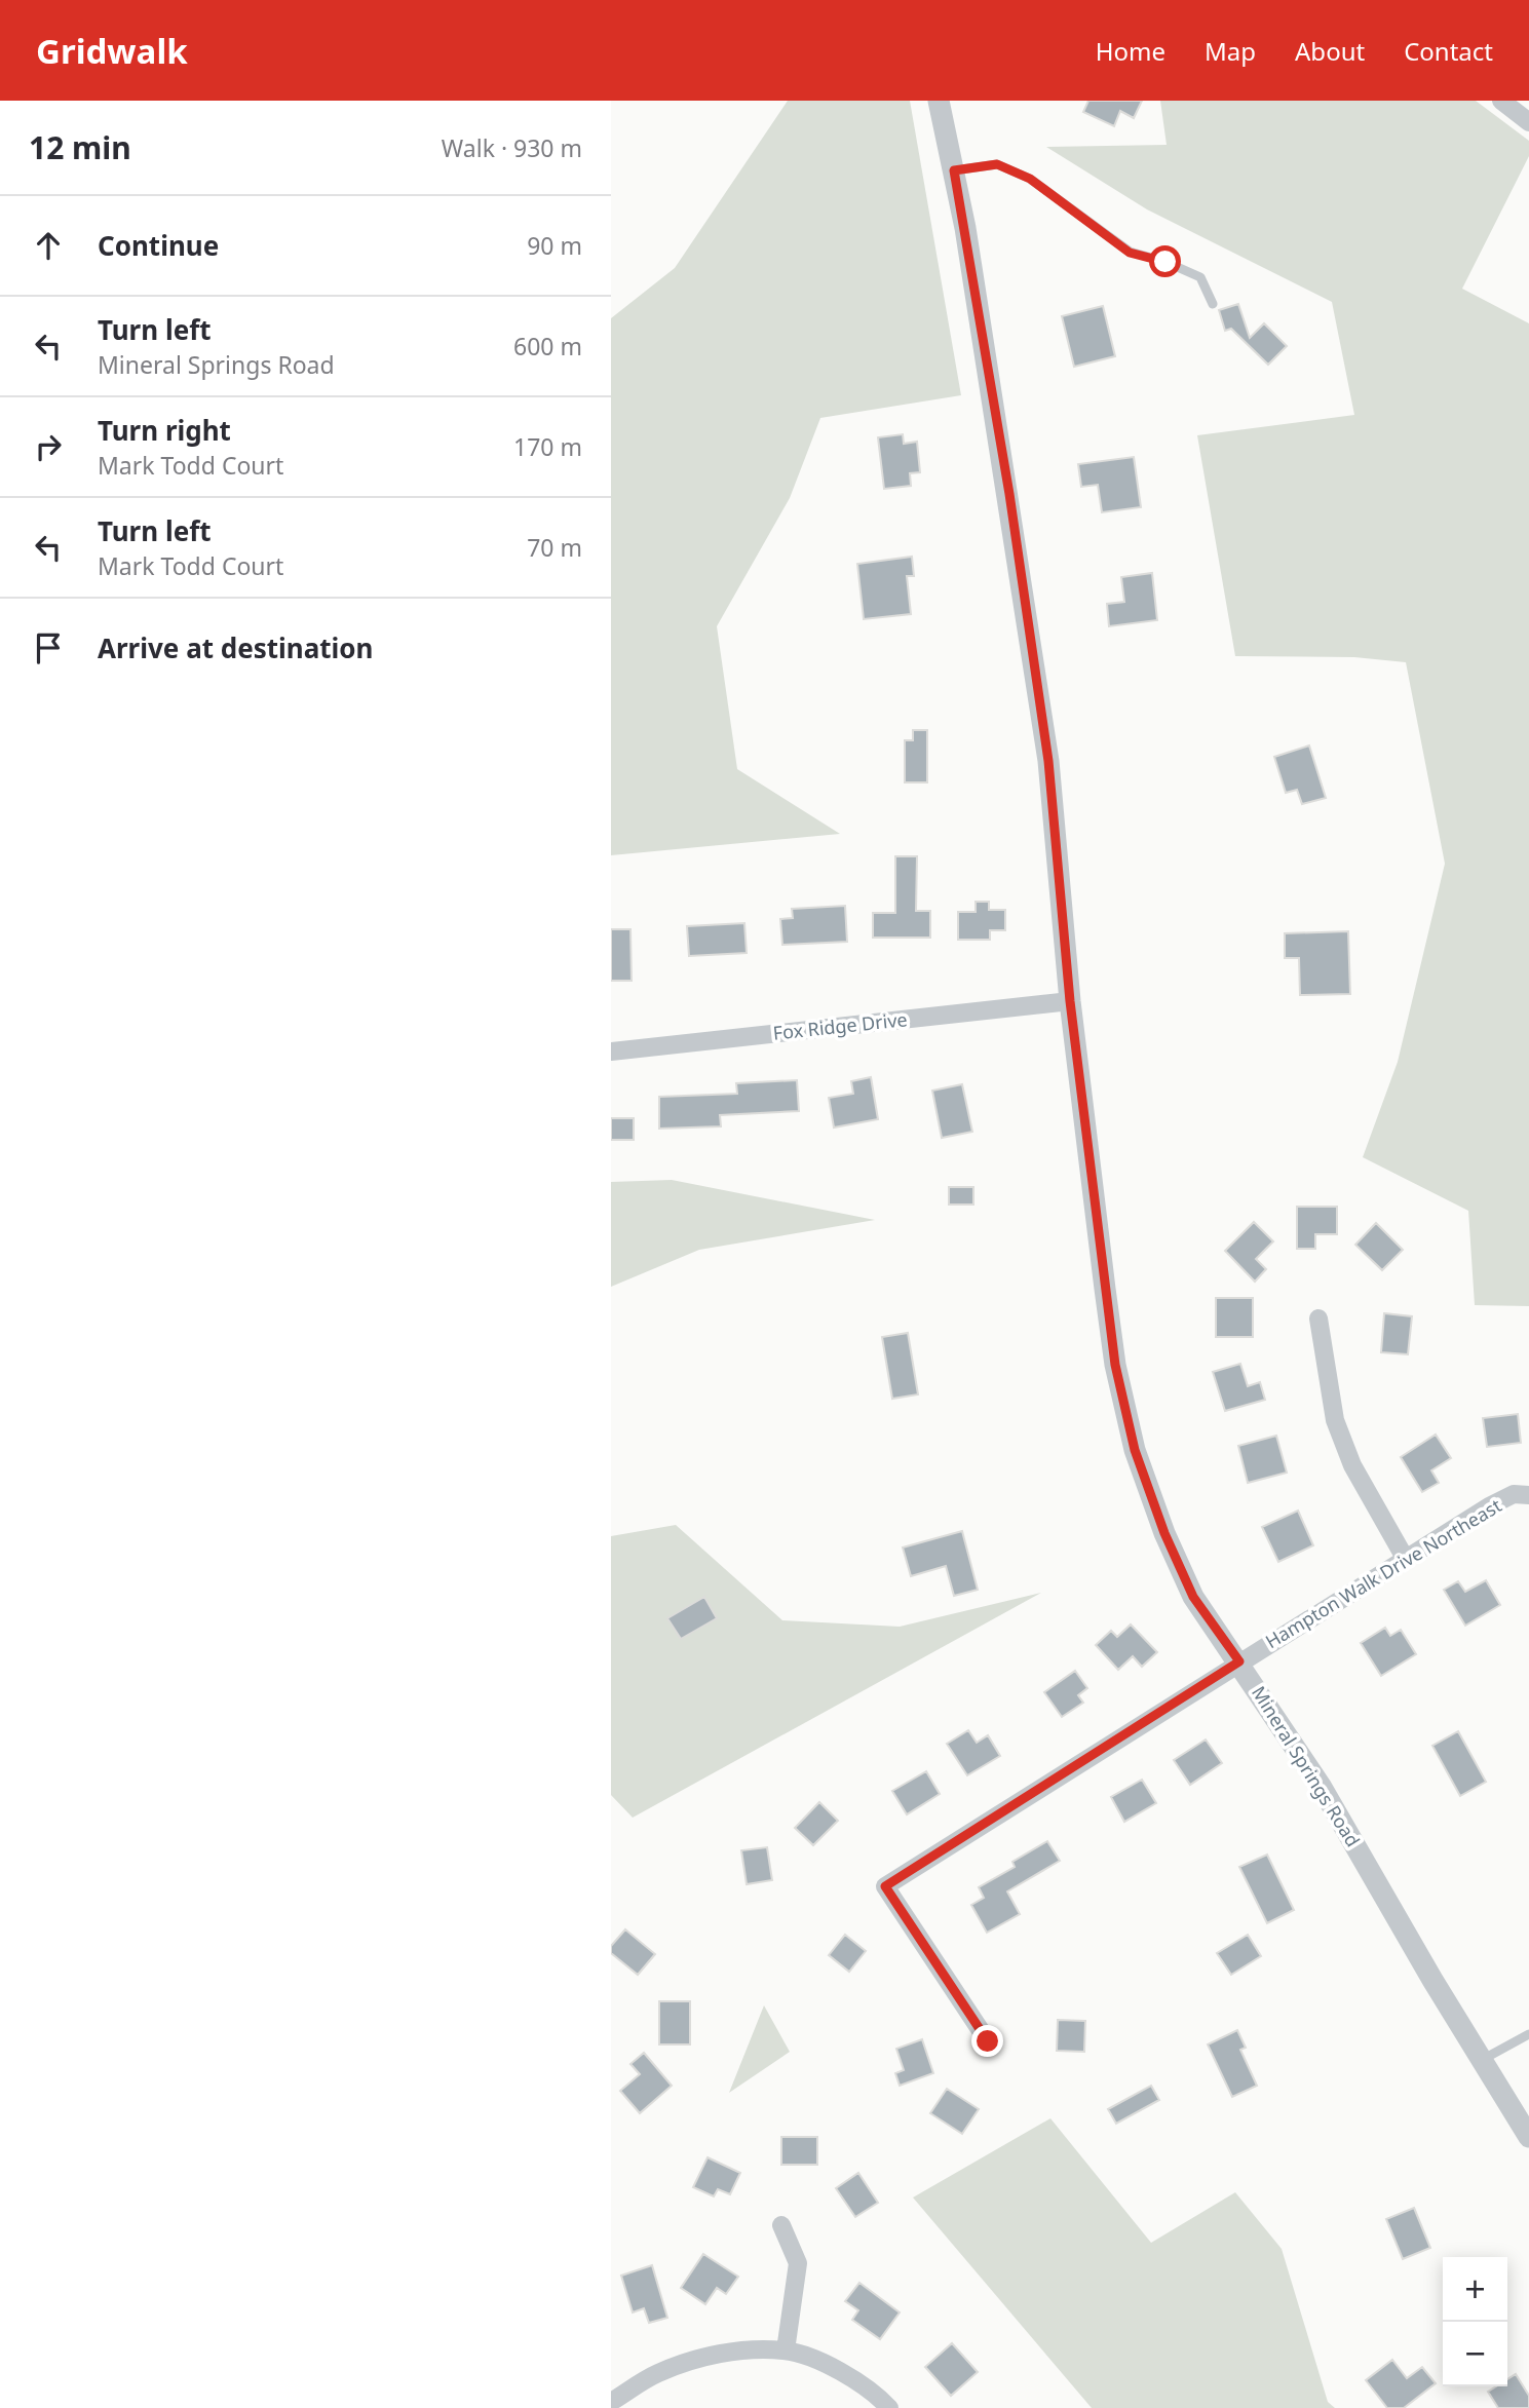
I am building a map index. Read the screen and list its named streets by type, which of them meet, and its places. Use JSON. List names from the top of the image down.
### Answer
{
  "streets": {
    "street": ["Fox Ridge Drive", "Hampton Walk Drive Northeast", "Mineral Springs Road"]
  },
  "crossings": [
    ["Fox Ridge Drive", "Mineral Springs Road"],
    ["Hampton Walk Drive Northeast", "Mineral Springs Road"]
  ],
  "page": {
    "header": "Gridwalk",
    "nav": [
      "Home",
      "Map",
      "About",
      "Contact"
    ],
    "heading": ["12 min", "Walk · 930 m"],
    "list": [
      ["Continue", "90 m"],
      ["Turn left", "Mineral Springs Road", "600 m"],
      ["Turn right", "Mark Todd Court", "170 m"],
      ["Turn left", "Mark Todd Court", "70 m"],
      "Arrive at destination"
    ],
    "map_buttons": ["+", "−"]
  }
}
